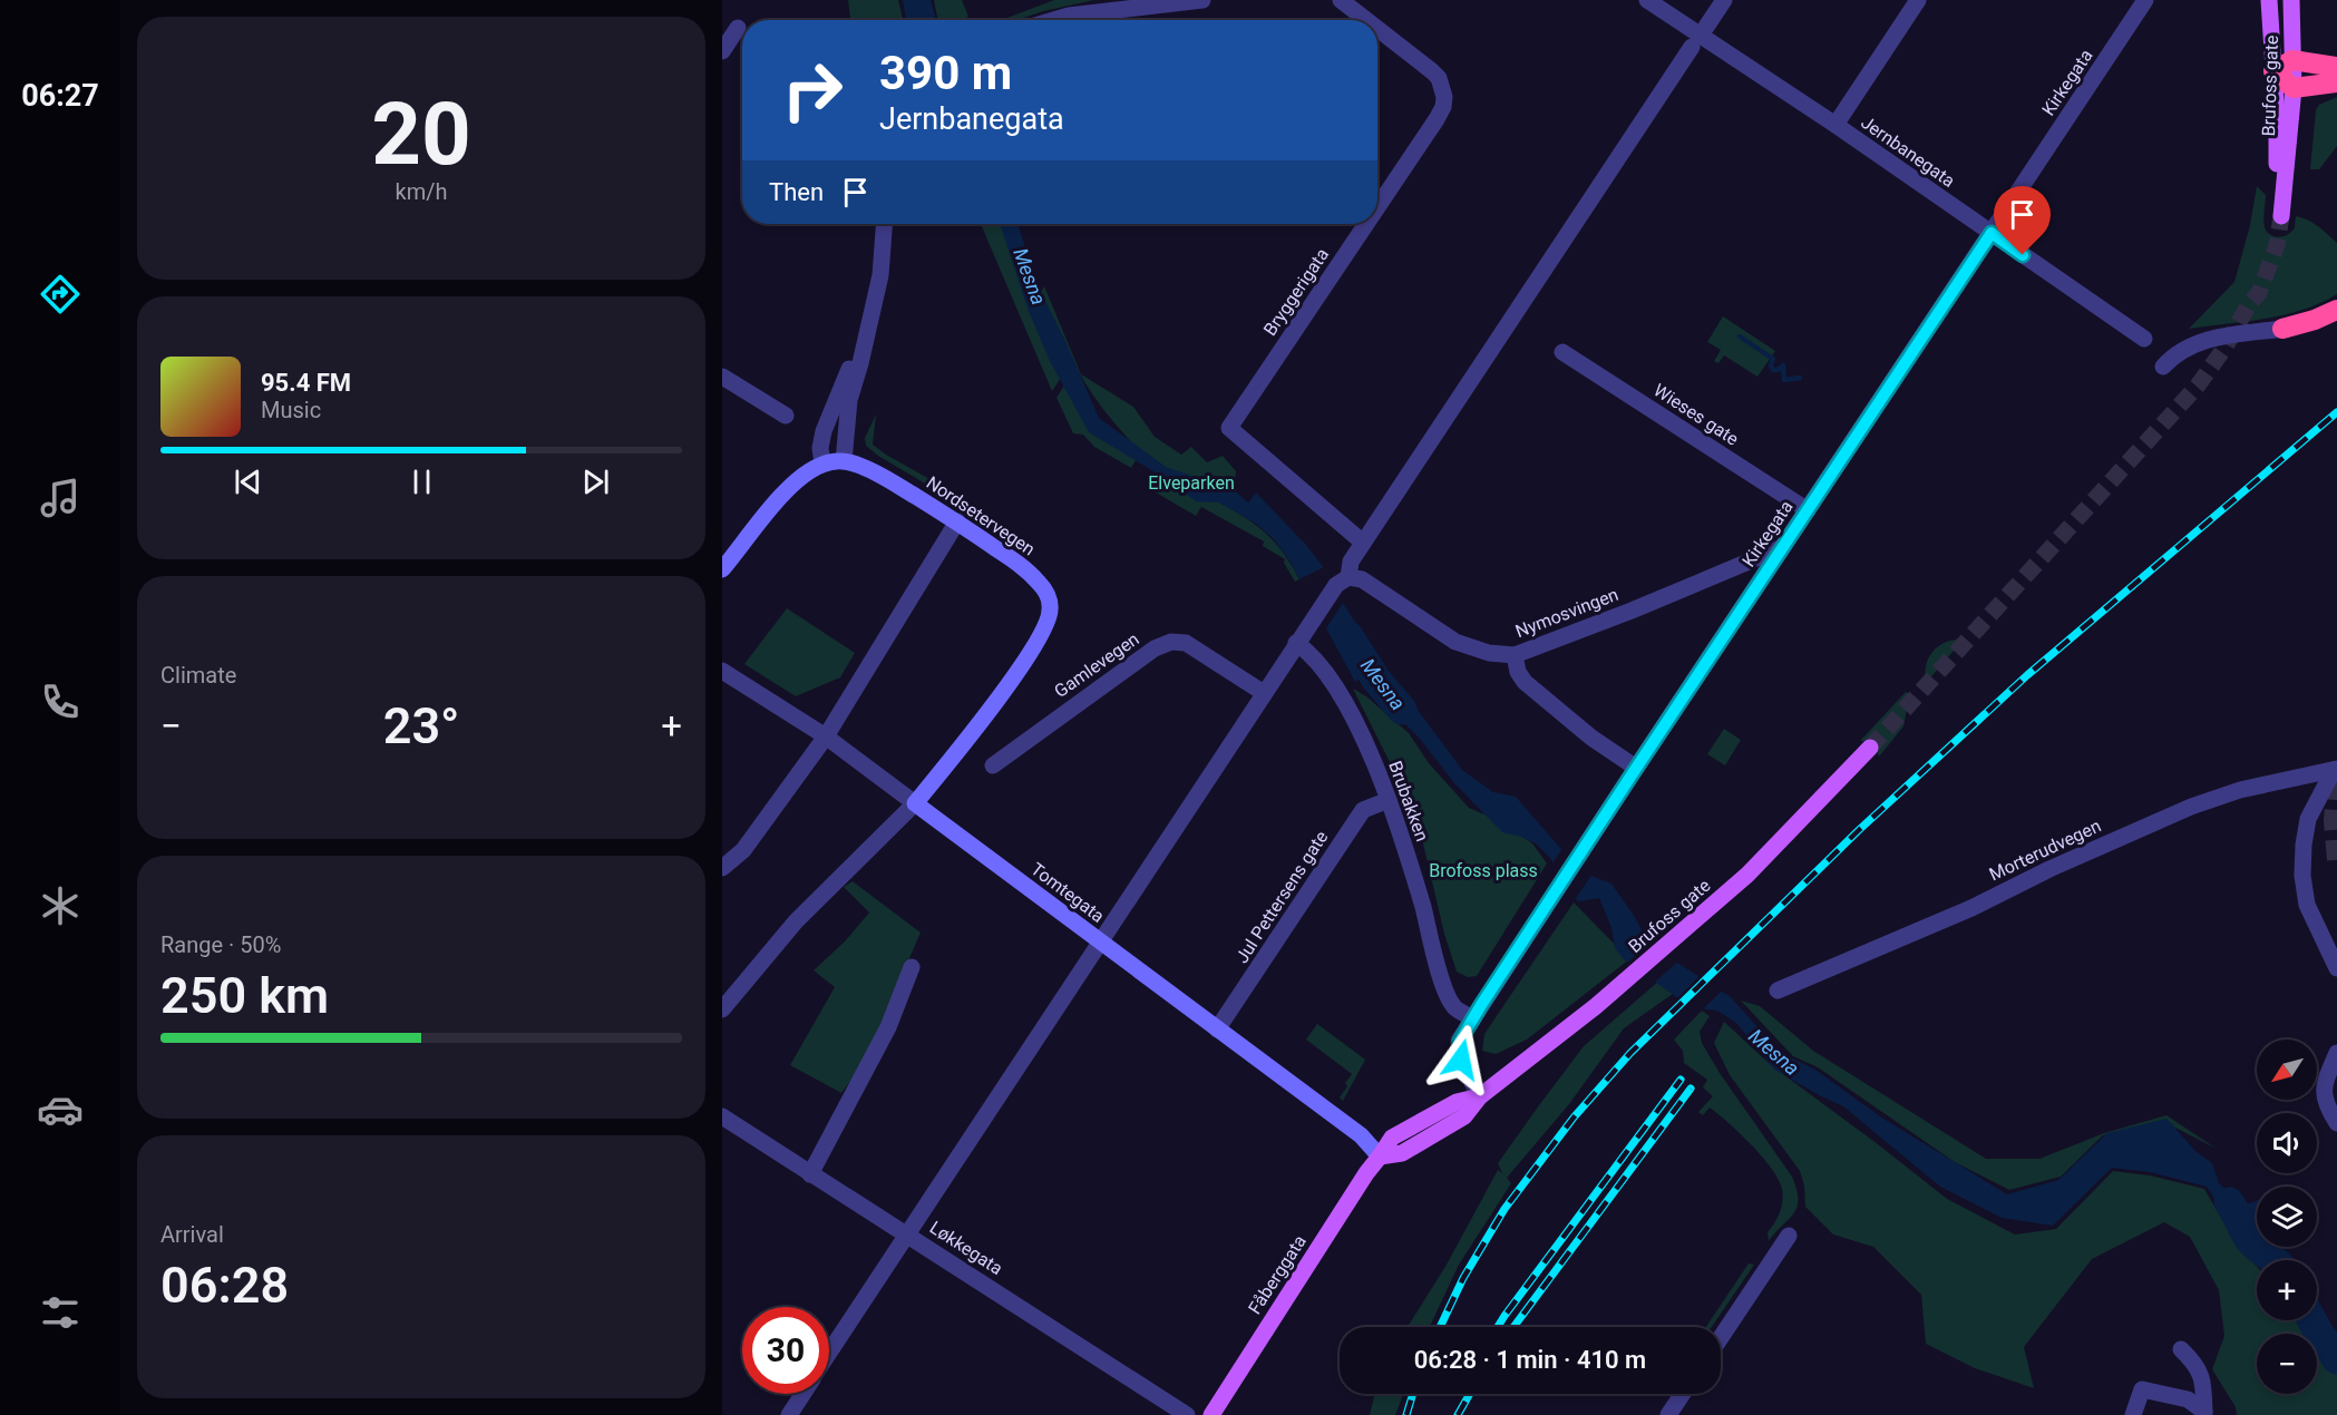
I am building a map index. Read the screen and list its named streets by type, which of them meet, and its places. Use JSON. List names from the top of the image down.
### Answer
{
  "streets": {
    "main road": [
      "Brufoss gate",
      "Nordsetervegen",
      "Tomtegata",
      "Fåberggata"
    ],
    "street": [
      "Kirkegata",
      "Jernbanegata",
      "Bryggerigata",
      "Wieses gate",
      "Nymosvingen",
      "Gamlevegen",
      "Brubakken",
      "Morterudvegen",
      "Jul Pettersens gate",
      "Løkkegata"
    ]
  },
  "crossings": [
    ["Kirkegata", "Brufoss gate"],
    ["Kirkegata", "Jernbanegata"],
    ["Kirkegata", "Wieses gate"],
    ["Kirkegata", "Nymosvingen"],
    ["Kirkegata", "Brubakken"],
    ["Nordsetervegen", "Tomtegata"],
    ["Brubakken", "Jul Pettersens gate"],
    ["Tomtegata", "Jul Pettersens gate"],
    ["Tomtegata", "Fåberggata"]
  ],
  "water": ["Mesna"],
  "parks": ["Elveparken", "Brofoss plass"],
  "north": "bottom left",
  "page": {
    "tabs": "06:27",
    "tile": [
      ["20", "km/h"],
      "Climate",
      ["Range · 50%", "250 km"],
      ["Arrival", "06:28"]
    ],
    "turn": ["390 m", "Jernbanegata"],
    "then": "Then",
    "song": ["95.4 FM", "Music"],
    "heat": ["−", "23°", "+"],
    "map_buttons": ["+", "−"],
    "limit": "30",
    "trip": "06:28 · 1 min · 410 m"
  }
}
